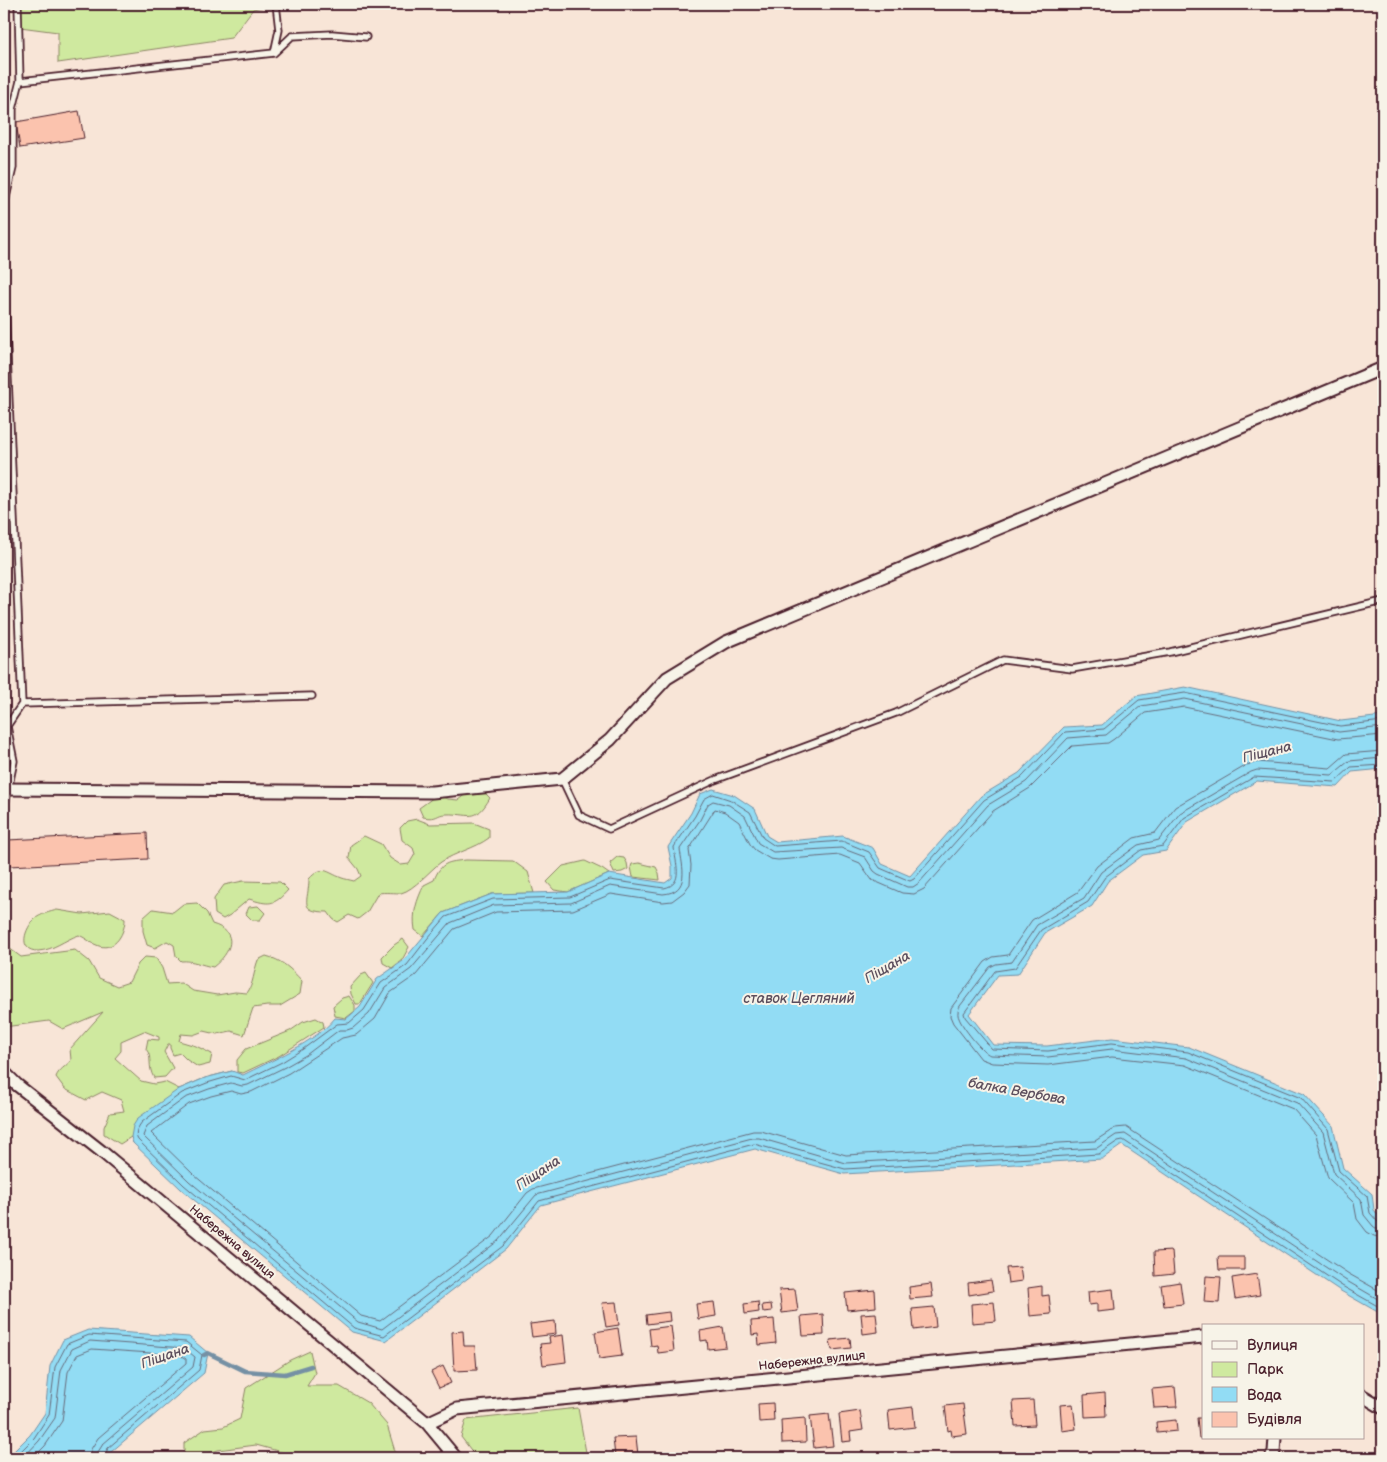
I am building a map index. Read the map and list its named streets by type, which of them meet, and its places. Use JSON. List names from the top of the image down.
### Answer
{
  "streets": {
    "street": ["Набережна вулиця"]
  },
  "water": ["Піщана", "ставок Цегляний", "балка Вербова"],
  "legend": [
    "Вулиця",
    "Парк",
    "Вода",
    "Будівля"
  ]
}
